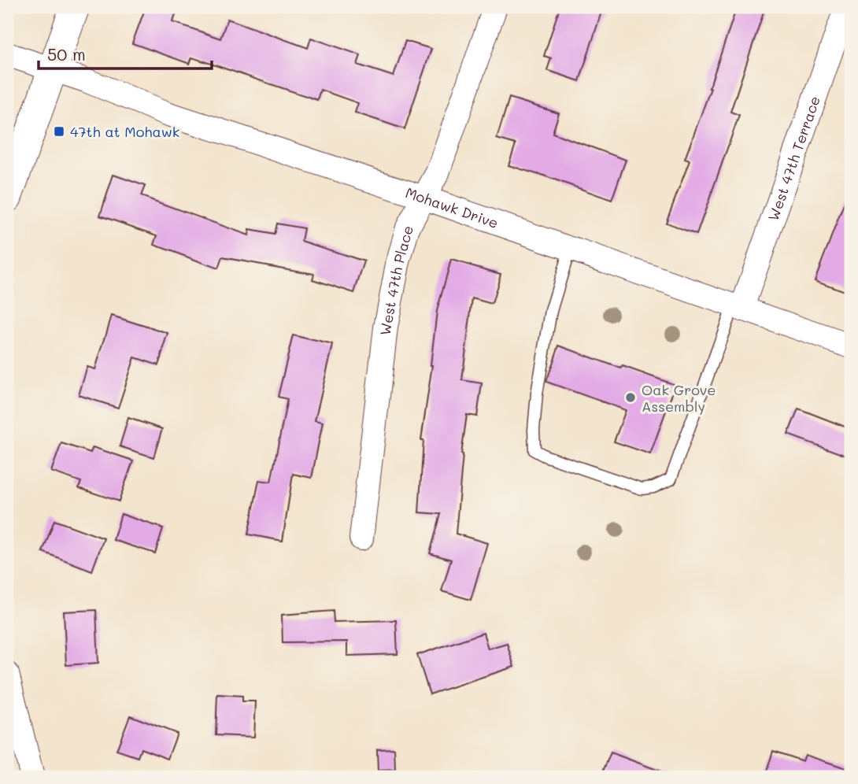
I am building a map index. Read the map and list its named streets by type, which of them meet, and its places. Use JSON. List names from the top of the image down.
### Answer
{
  "streets": {
    "street": ["West 47th Terrace", "Mohawk Drive", "West 47th Place"]
  },
  "crossings": [
    ["West 47th Terrace", "Mohawk Drive"],
    ["Mohawk Drive", "West 47th Place"]
  ],
  "places": {
    "transit": ["47th at Mohawk"],
    "other": ["Oak Grove Assembly"]
  },
  "scale_bar": "50 m"
}
